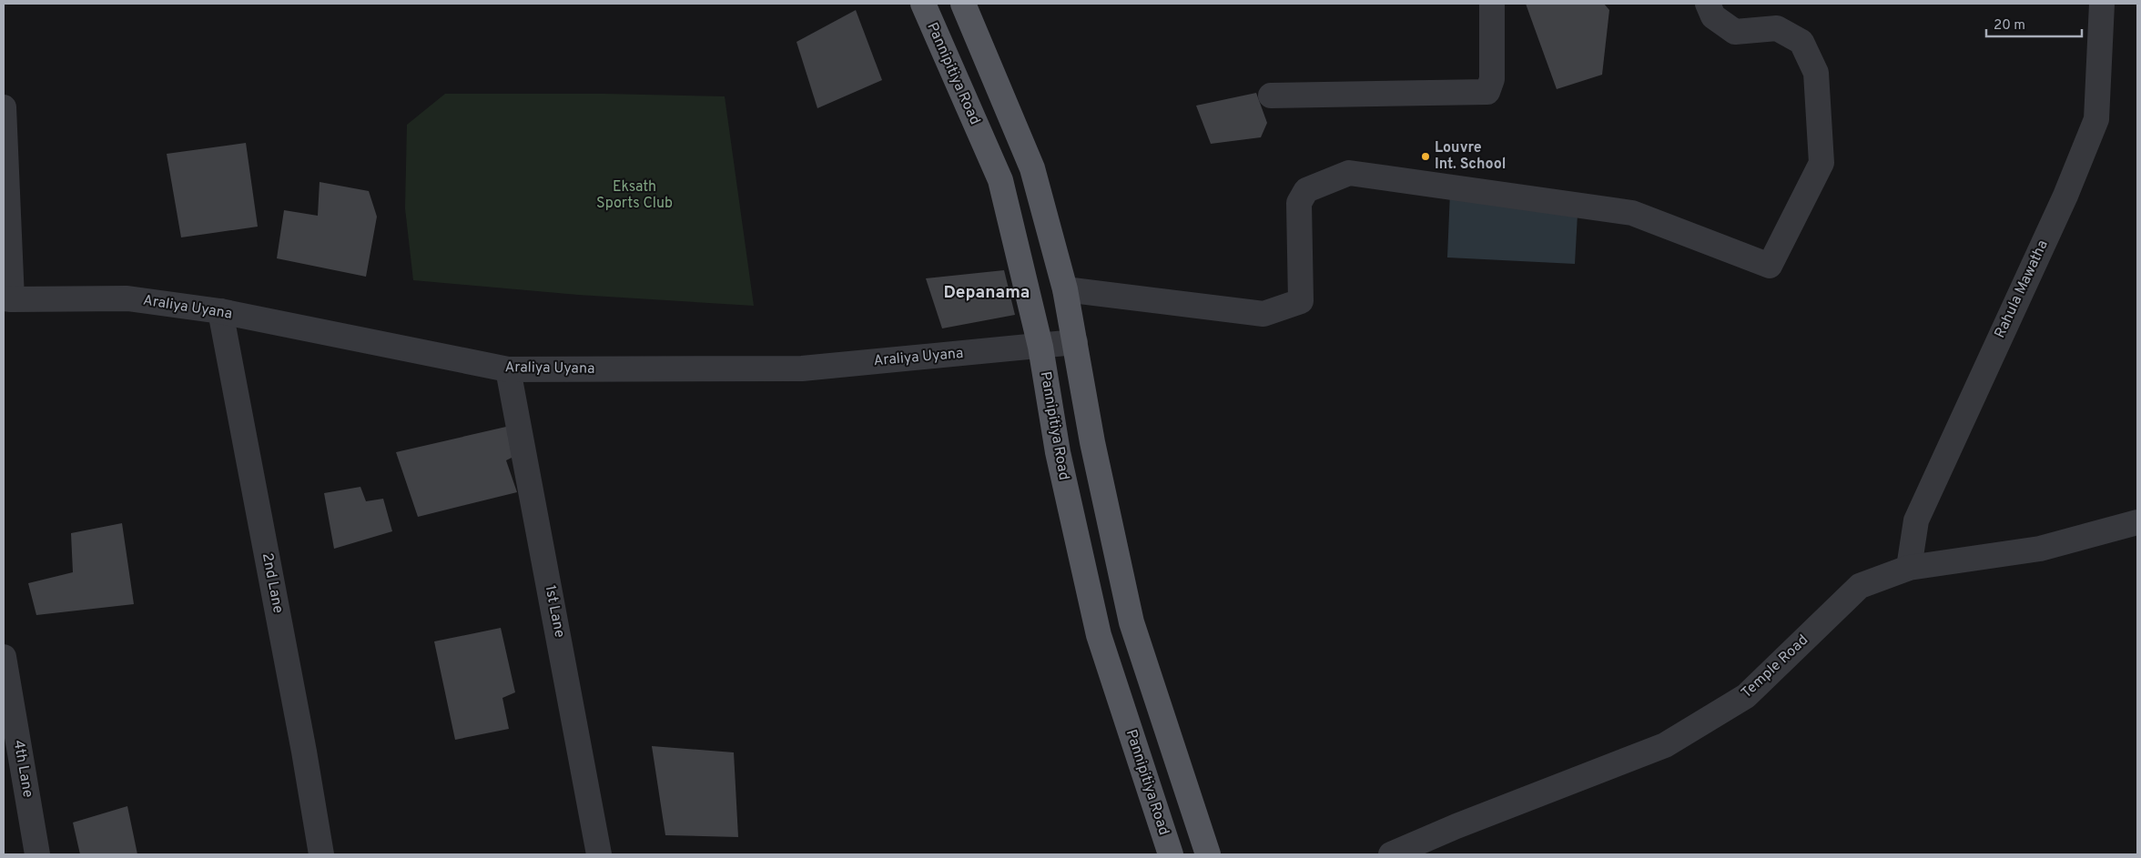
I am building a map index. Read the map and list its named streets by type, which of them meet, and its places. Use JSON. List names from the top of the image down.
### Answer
{
  "streets": {
    "main road": ["Pannipitiya Road"],
    "street": [
      "Rahula Mawatha",
      "Araliya Uyana",
      "2nd Lane",
      "1st Lane",
      "Temple Road",
      "4th Lane"
    ]
  },
  "crossings": [
    ["Pannipitiya Road", "Araliya Uyana"],
    ["Rahula Mawatha", "Temple Road"],
    ["Araliya Uyana", "2nd Lane"],
    ["Araliya Uyana", "1st Lane"]
  ],
  "districts": ["Depanama"],
  "parks": ["Eksath Sports Club"],
  "places": ["Louvre Int. School"],
  "scale_bar": "20 m"
}
